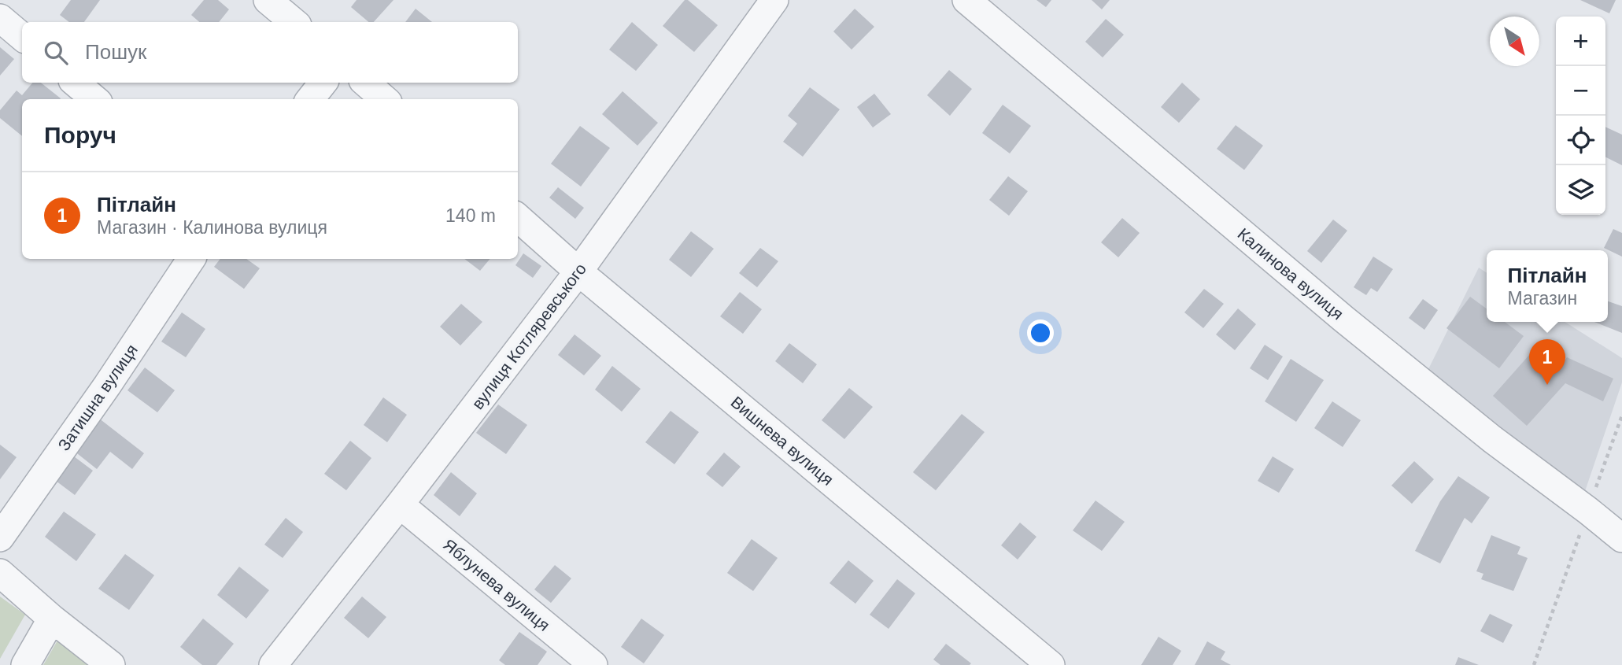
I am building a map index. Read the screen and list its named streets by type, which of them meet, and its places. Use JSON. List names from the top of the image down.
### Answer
{
  "streets": {
    "street": [
      "Калинова вулиця",
      "вулиця Котляревського",
      "Затишна вулиця",
      "Вишнева вулиця",
      "Яблунева вулиця"
    ]
  },
  "crossings": [
    ["вулиця Котляревського", "Вишнева вулиця"],
    ["вулиця Котляревського", "Яблунева вулиця"]
  ],
  "north": "bottom right",
  "page": {
    "map_buttons": ["+", "−"],
    "search": "Пошук",
    "heading": "Поруч",
    "list": [
      {
        "mark": "1",
        "name": "Пітлайн",
        "note": "Магазин · Калинова вулиця",
        "value": "140 m"
      }
    ],
    "popup": ["Пітлайн", "Магазин"],
    "pins": "1"
  }
}
